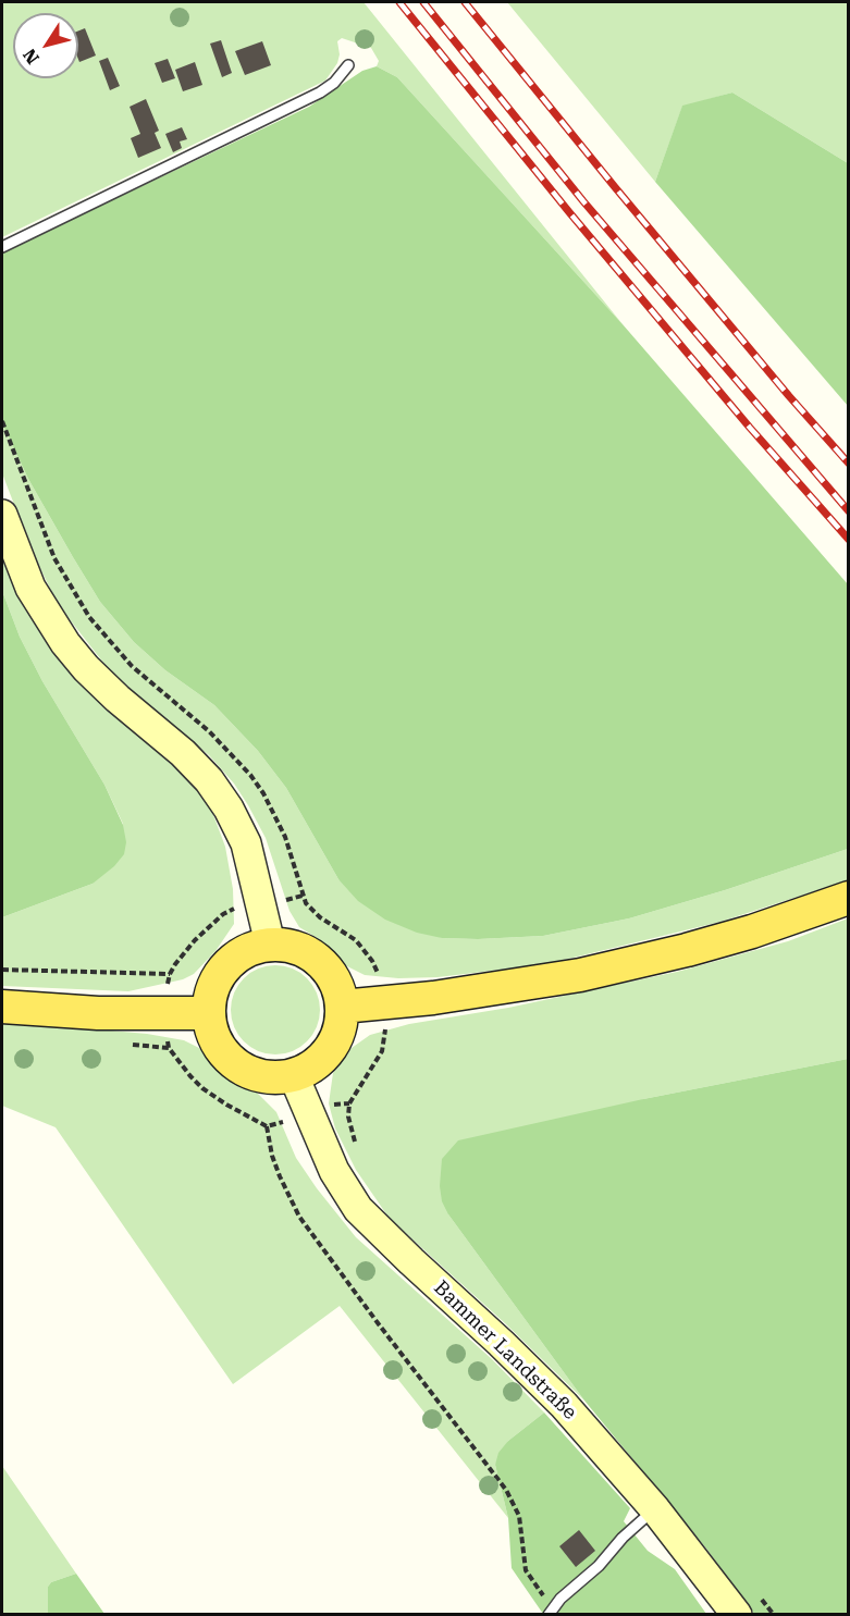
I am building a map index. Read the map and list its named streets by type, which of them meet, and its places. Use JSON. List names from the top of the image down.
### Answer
{
  "streets": {
    "main road": ["Bammer Landstraße"]
  },
  "north": "bottom left"
}
